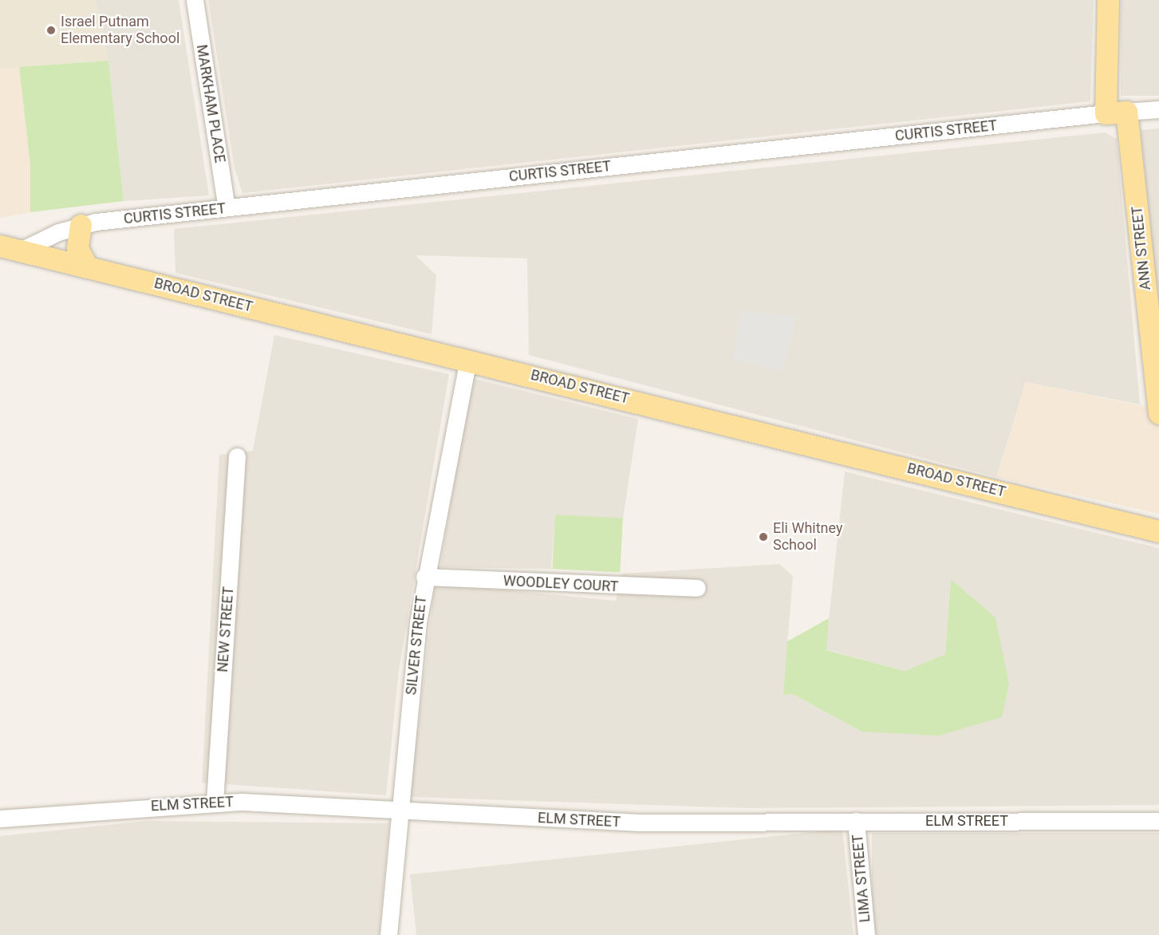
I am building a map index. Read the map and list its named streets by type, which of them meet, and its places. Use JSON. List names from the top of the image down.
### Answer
{
  "streets": {
    "main road": ["ANN STREET", "BROAD STREET"],
    "street": [
      "MARKHAM PLACE",
      "CURTIS STREET",
      "WOODLEY COURT",
      "NEW STREET",
      "SILVER STREET",
      "ELM STREET",
      "LIMA STREET"
    ]
  },
  "crossings": [
    ["MARKHAM PLACE", "CURTIS STREET"],
    ["CURTIS STREET", "BROAD STREET"],
    ["BROAD STREET", "SILVER STREET"],
    ["WOODLEY COURT", "SILVER STREET"],
    ["NEW STREET", "ELM STREET"],
    ["SILVER STREET", "ELM STREET"],
    ["ELM STREET", "LIMA STREET"]
  ],
  "places": ["Israel Putnam Elementary School", "Eli Whitney School"]
}
